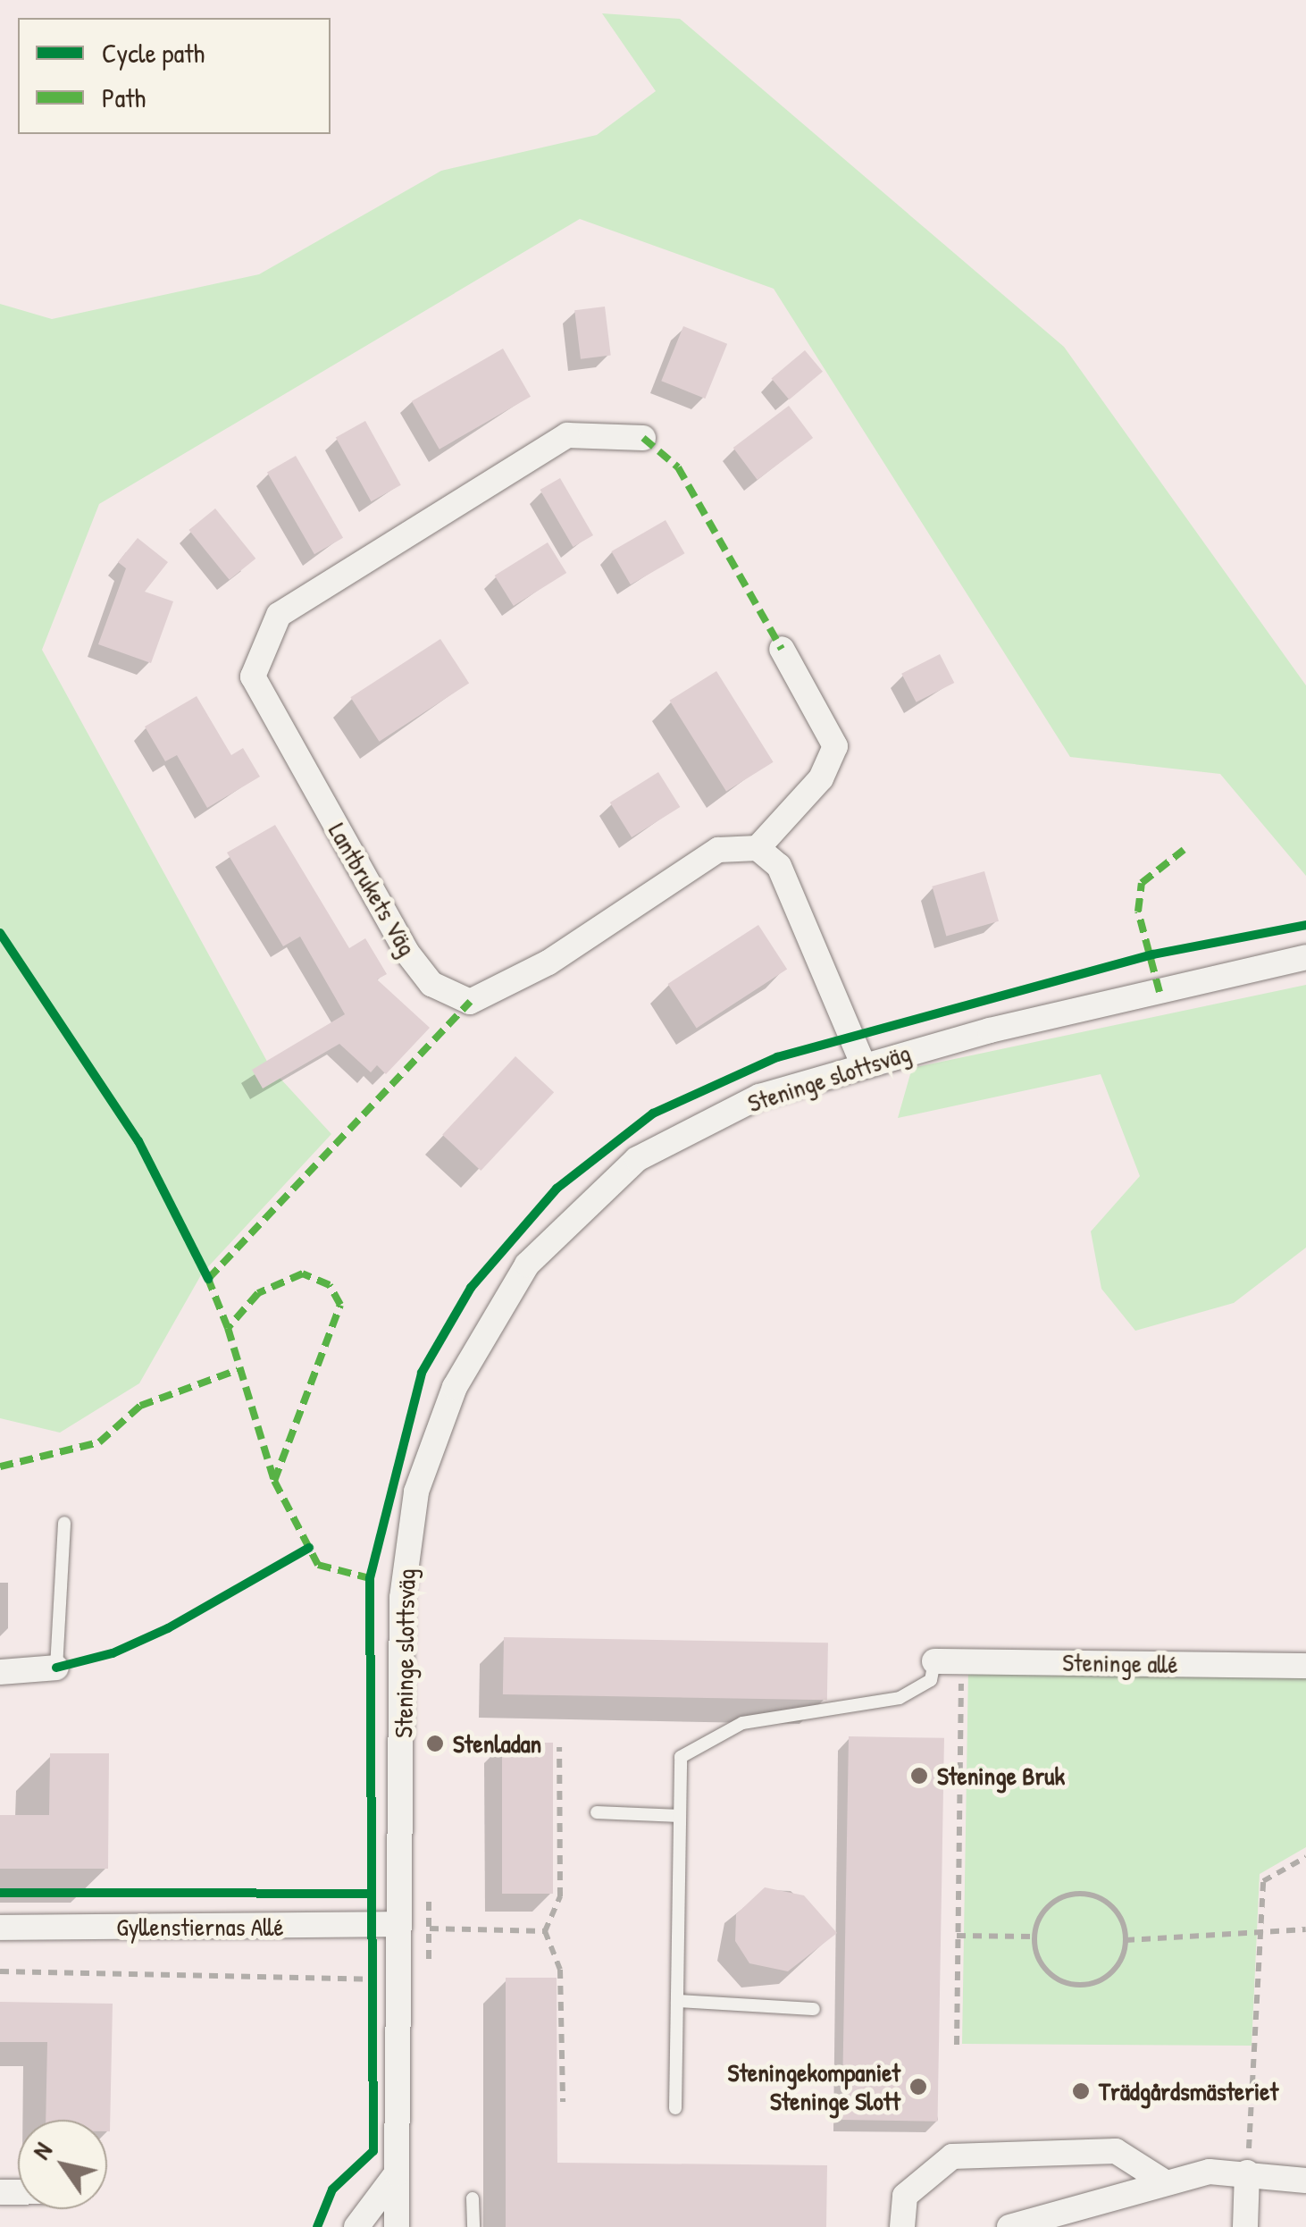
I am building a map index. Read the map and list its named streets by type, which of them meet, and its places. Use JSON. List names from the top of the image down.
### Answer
{
  "streets": {
    "street": [
      "Lantbrukets Väg",
      "Steninge slottsväg",
      "Steninge allé",
      "Gyllenstiernas Allé"
    ]
  },
  "crossings": [
    ["Steninge slottsväg", "Gyllenstiernas Allé"]
  ],
  "places": [
    "Stenladan",
    "Steninge Bruk",
    "Steningekompaniet Steninge Slott",
    "Trädgårdsmästeriet"
  ],
  "legend": ["Cycle path", "Path"],
  "north": "top left"
}
